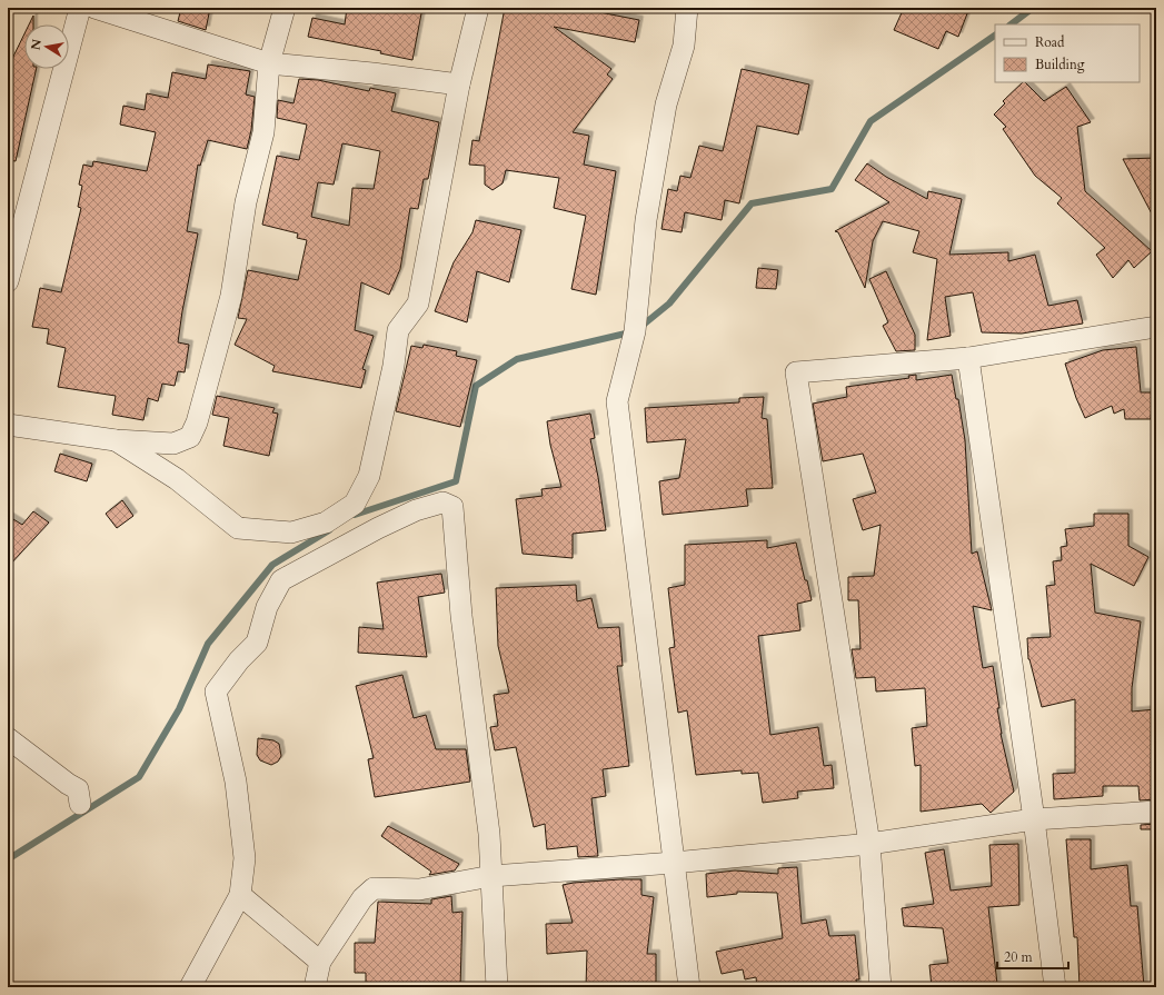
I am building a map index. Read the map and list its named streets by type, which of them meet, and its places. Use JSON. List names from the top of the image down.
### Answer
{
  "legend": ["Road", "Building"],
  "scale_bar": "20 m",
  "north": "left"
}
